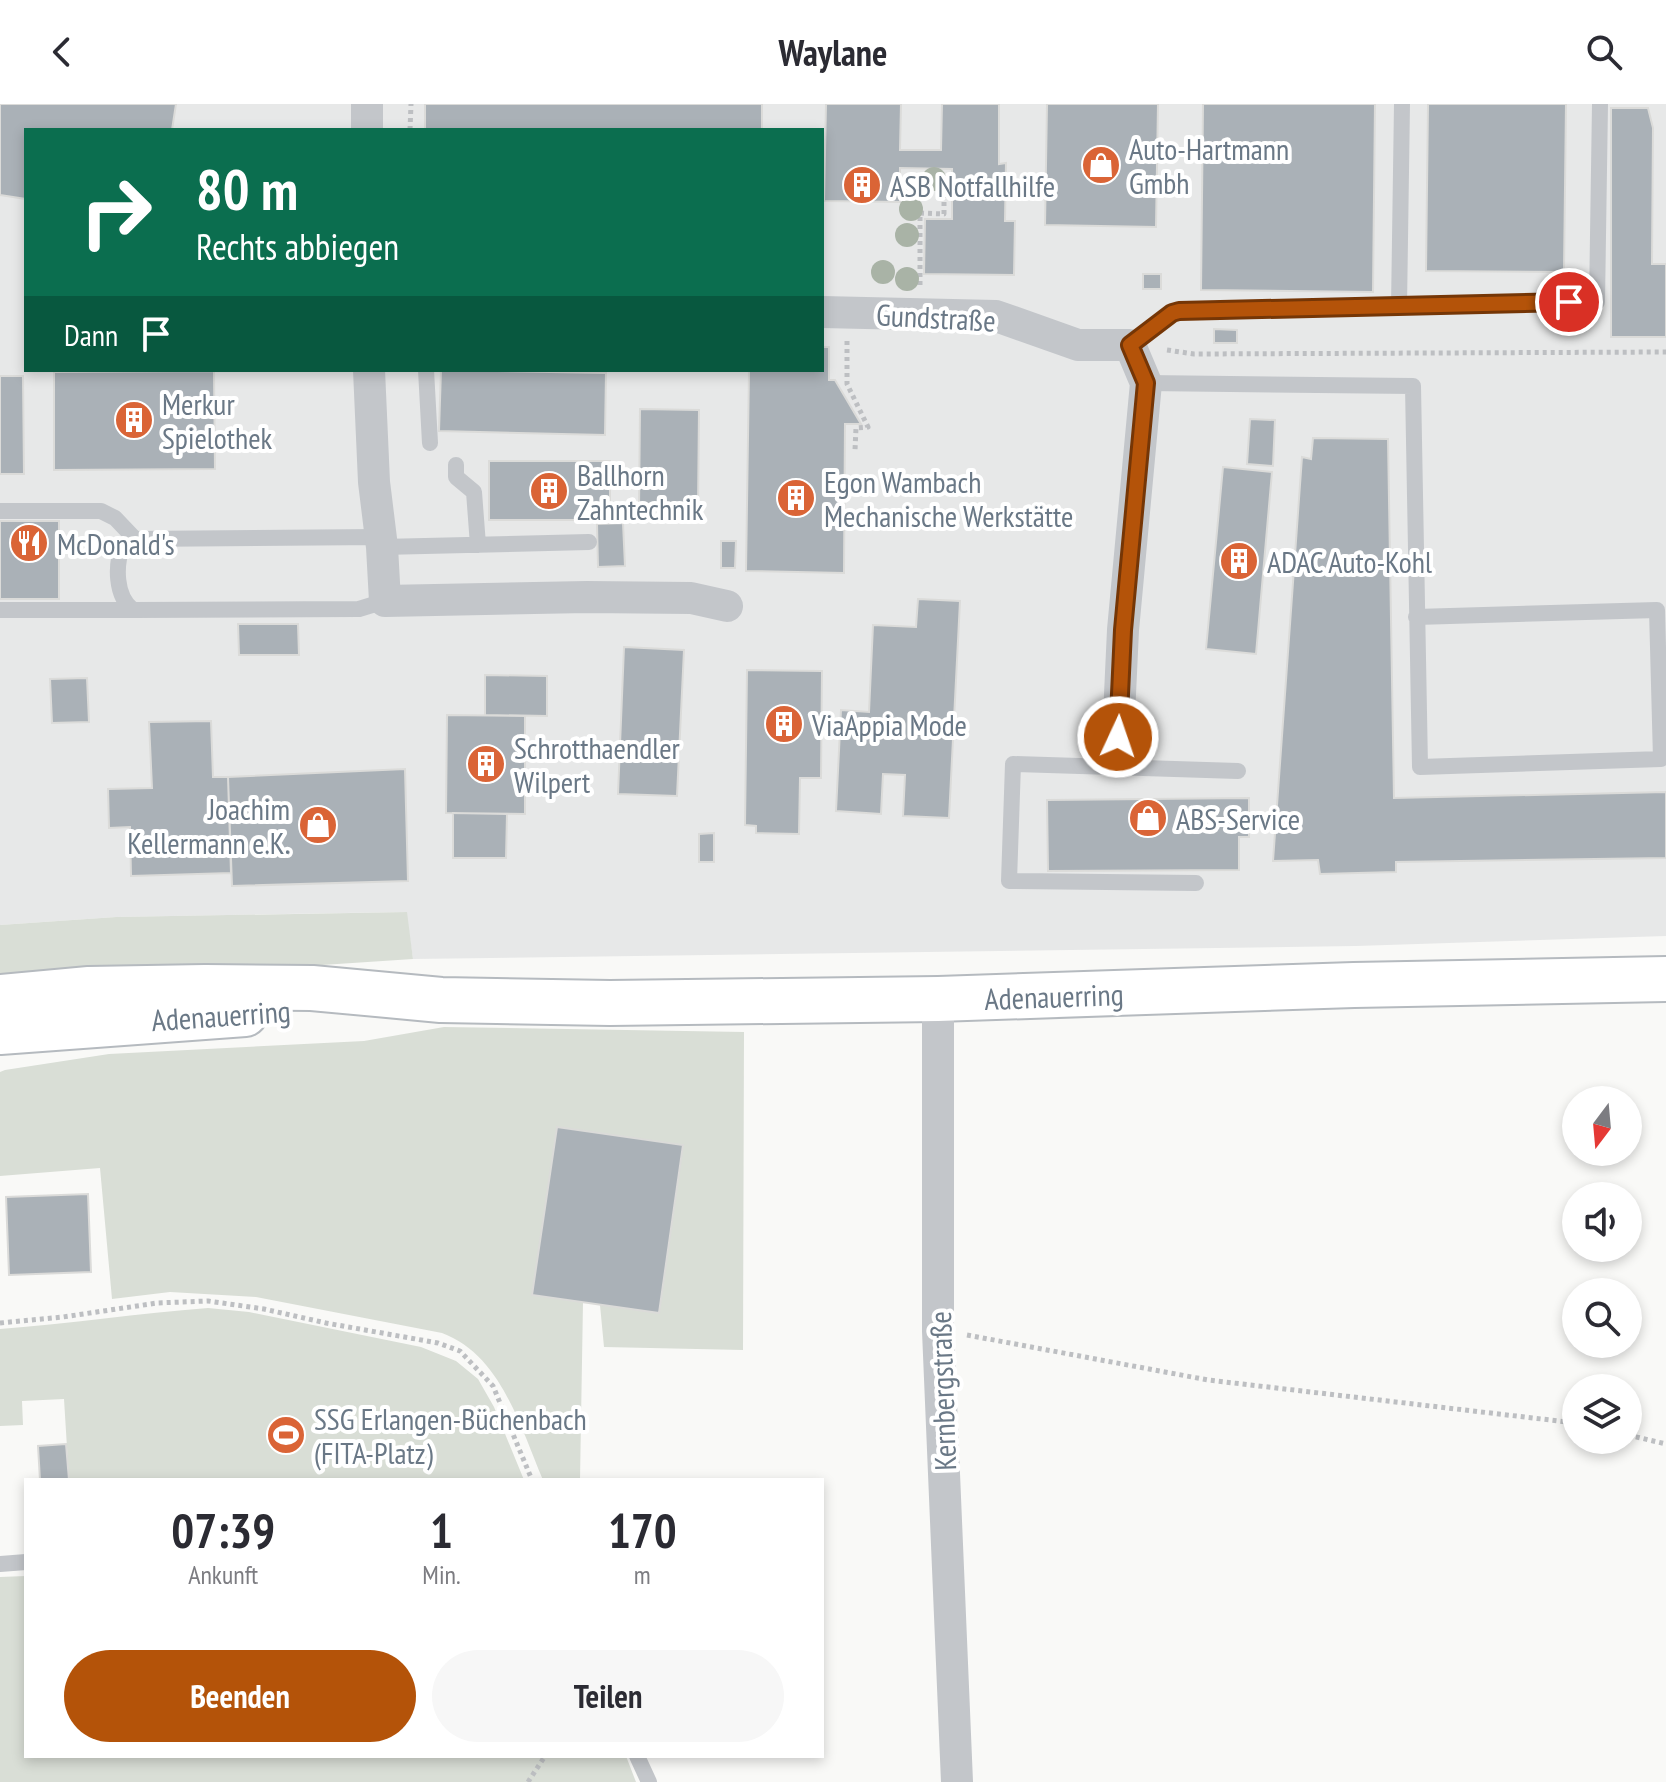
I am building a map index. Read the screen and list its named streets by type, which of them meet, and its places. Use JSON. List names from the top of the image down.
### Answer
{
  "streets": {
    "main road": ["Adenauerring"],
    "street": ["Gundstraße", "Kernbergstraße"]
  },
  "crossings": [
    ["Adenauerring", "Kernbergstraße"]
  ],
  "places": {
    "shop": ["Auto-Hartmann Gmbh", "ABS-Service", "Joachim Kellermann e.K."],
    "building": [
      "ASB Notfallhilfe",
      "Merkur Spielothek",
      "Ballhorn Zahntechnik",
      "Egon Wambach Mechanische Werkstätte",
      "ADAC Auto-Kohl",
      "ViaAppia Mode",
      "Schrotthaendler Wilpert"
    ],
    "restaurant": ["McDonald's"],
    "sports": ["SSG Erlangen-Büchenbach (FITA-Platz)"]
  },
  "north": "bottom",
  "page": {
    "header": "Waylane",
    "turn": ["80 m", "Rechts abbiegen"],
    "then": "Dann",
    "eta": [
      "07:39",
      "Ankunft",
      "1",
      "Min.",
      "170",
      "m"
    ],
    "buttons": ["Beenden", "Teilen"]
  }
}
